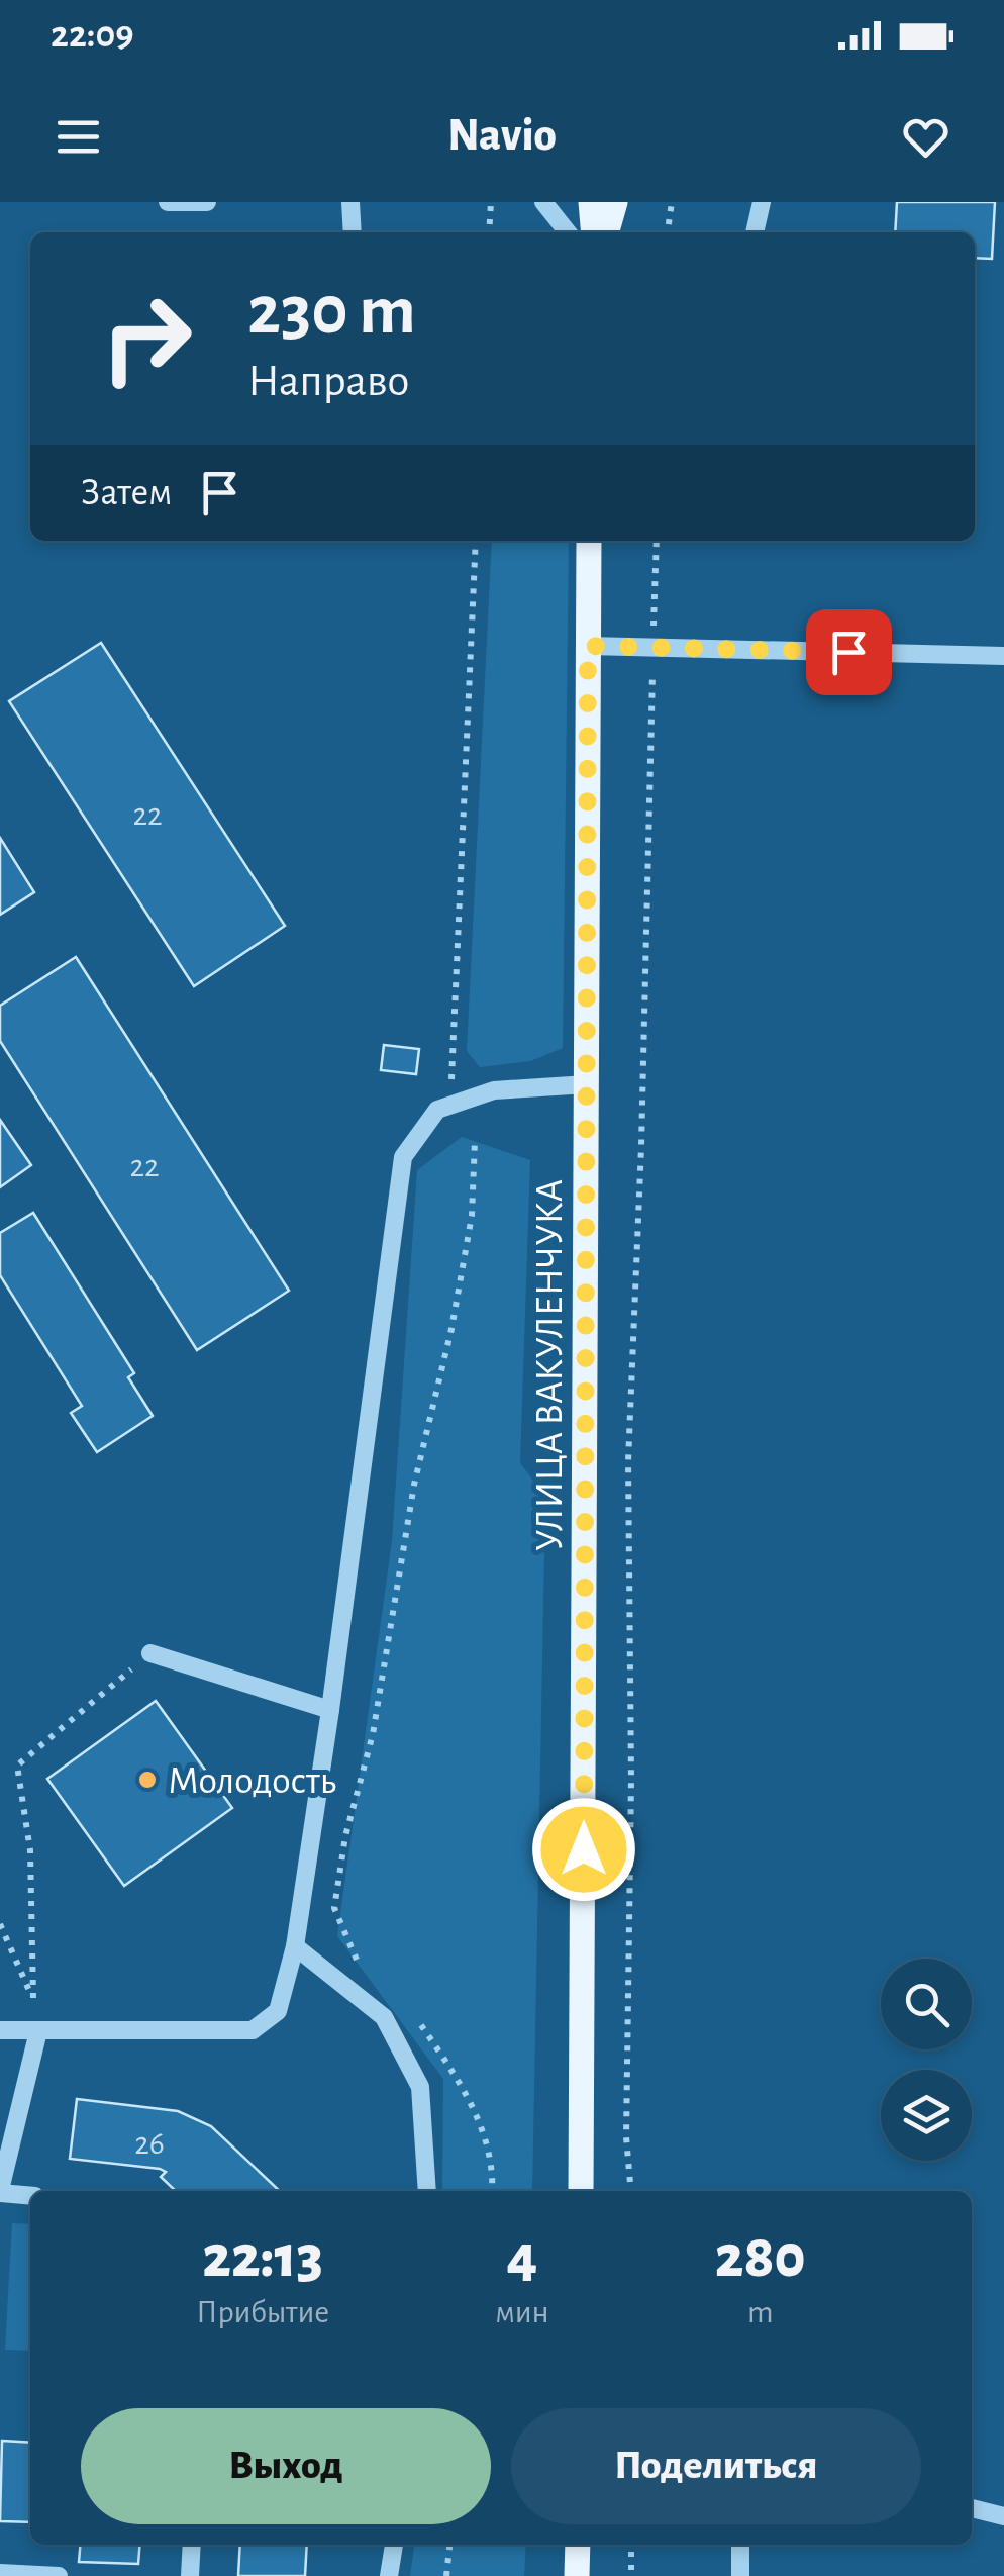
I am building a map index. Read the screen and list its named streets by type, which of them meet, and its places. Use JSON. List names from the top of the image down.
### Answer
{
  "streets": {
    "main road": ["УЛИЦА ВАКУЛЕНЧУКА"]
  },
  "places": ["Молодость"],
  "house_numbers": ["22", "22", "26"],
  "page": {
    "status": "22:09",
    "header": "Navio",
    "turn": ["230 m", "Направо"],
    "then": "Затем",
    "eta": [
      "22:13",
      "Прибытие",
      "4",
      "мин",
      "280",
      "m"
    ],
    "buttons": ["Выход", "Поделиться"]
  }
}
